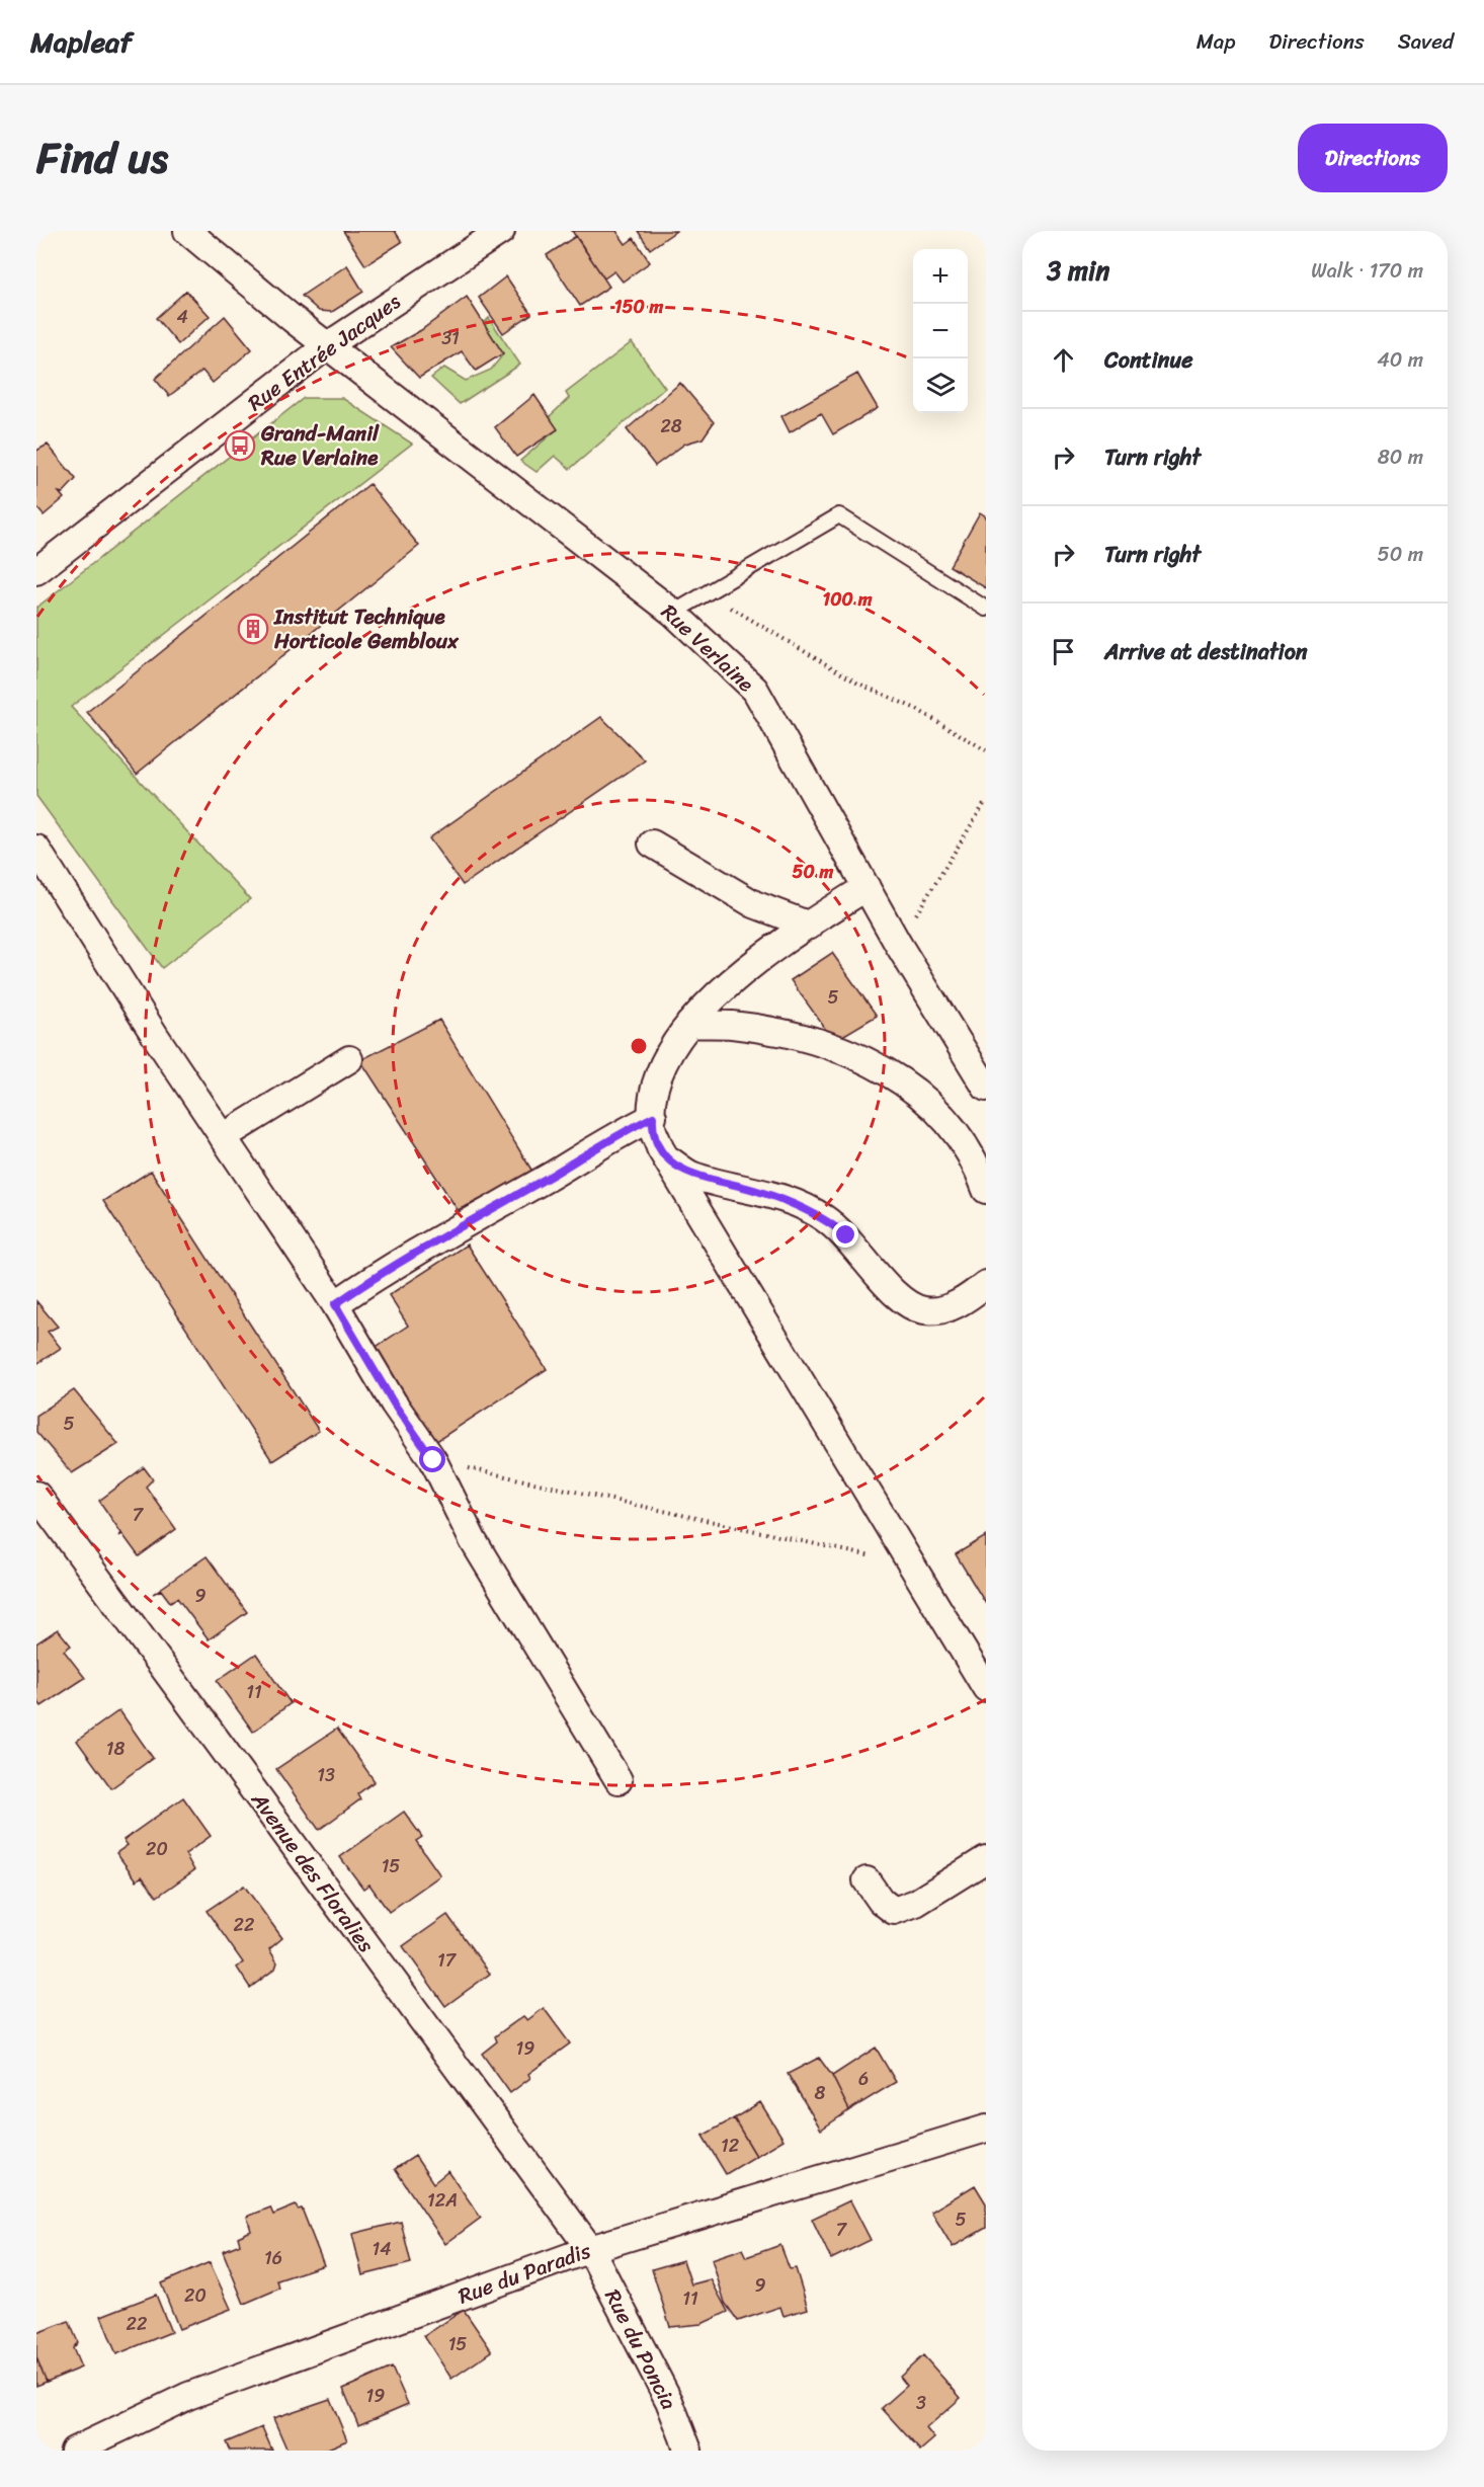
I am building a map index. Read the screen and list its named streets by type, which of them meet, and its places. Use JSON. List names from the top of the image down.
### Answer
{
  "streets": {
    "street": [
      "Rue Entrée Jacques",
      "Rue Verlaine",
      "Avenue des Floralies",
      "Rue du Paradis",
      "Rue du Poncia"
    ]
  },
  "crossings": [
    ["Rue Entrée Jacques", "Rue Verlaine"],
    ["Avenue des Floralies", "Rue du Paradis"],
    ["Avenue des Floralies", "Rue du Poncia"],
    ["Rue du Paradis", "Rue du Poncia"]
  ],
  "places": {
    "bus stop": ["Grand-Manil Rue Verlaine"],
    "building": ["Institut Technique Horticole Gembloux"]
  },
  "house_numbers": [
    "4",
    "31",
    "28",
    "5",
    "5",
    "7",
    "9",
    "11",
    "18",
    "13",
    "20",
    "15",
    "22",
    "17",
    "19",
    "6",
    "8",
    "12",
    "12A",
    "5",
    "7",
    "14",
    "16",
    "9",
    "20",
    "11",
    "22",
    "15",
    "19",
    "3"
  ],
  "page": {
    "header": "Mapleaf",
    "nav": ["Map", "Directions", "Saved"],
    "title": "Find us",
    "buttons": "Directions",
    "heading": ["3 min", "Walk · 170 m"],
    "map_buttons": ["+", "−"],
    "list": [
      ["Continue", "40 m"],
      ["Turn right", "80 m"],
      ["Turn right", "50 m"],
      "Arrive at destination"
    ]
  },
  "rings": ["150 m", "100 m", "50 m"]
}
